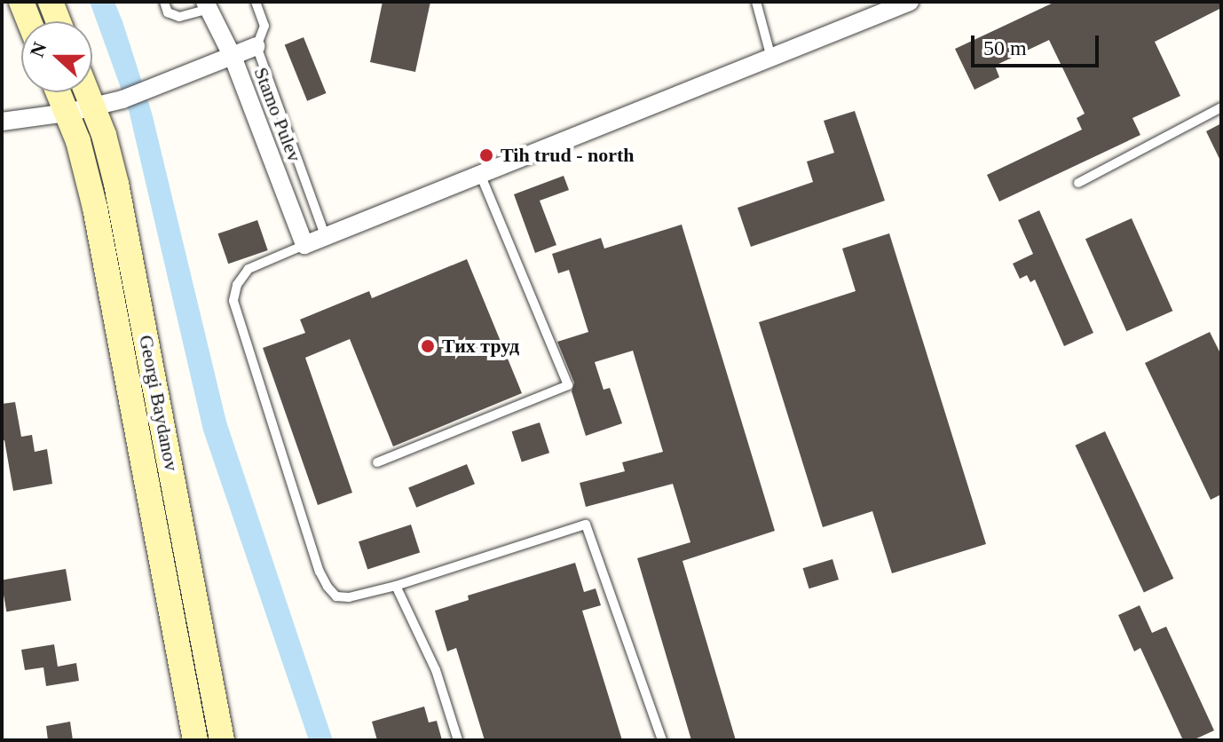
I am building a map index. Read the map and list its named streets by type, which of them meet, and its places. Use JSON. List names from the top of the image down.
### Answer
{
  "streets": {
    "main road": ["Georgi Baydanov"],
    "street": ["Stamo Pulev"]
  },
  "places": ["Tih trud - north", "Тих труд"],
  "scale_bar": "50 m",
  "north": "left"
}
